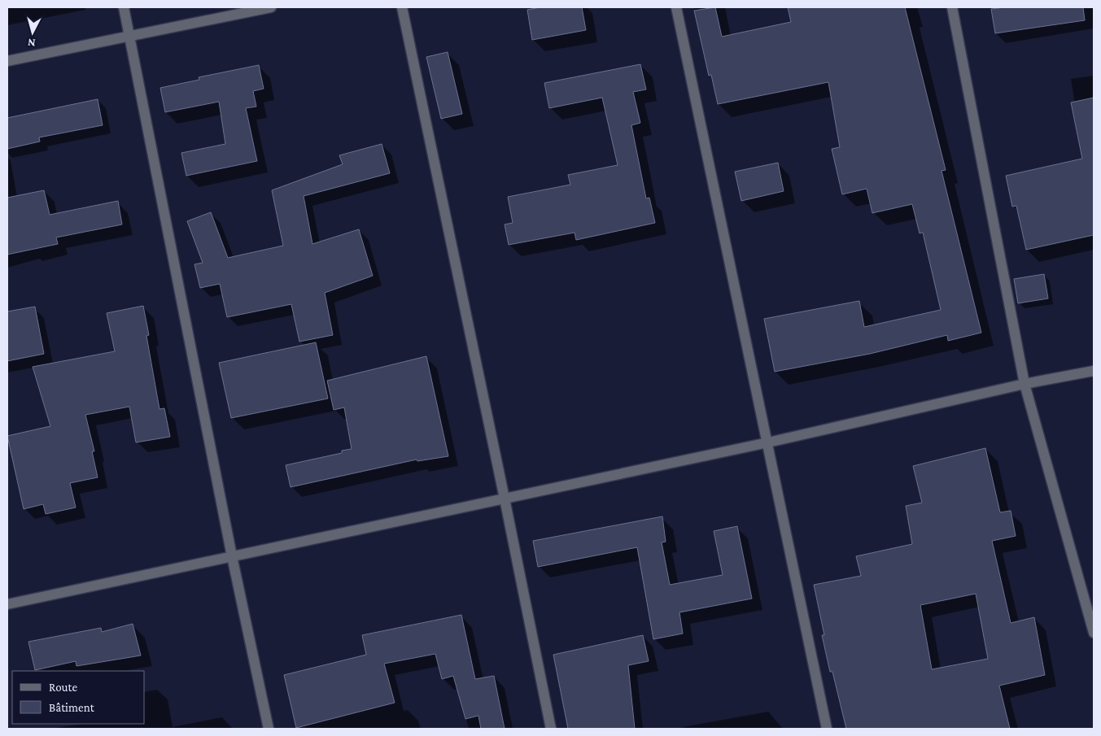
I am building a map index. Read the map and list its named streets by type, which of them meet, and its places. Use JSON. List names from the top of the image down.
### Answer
{
  "legend": ["Route", "Bâtiment"],
  "north": "bottom"
}
